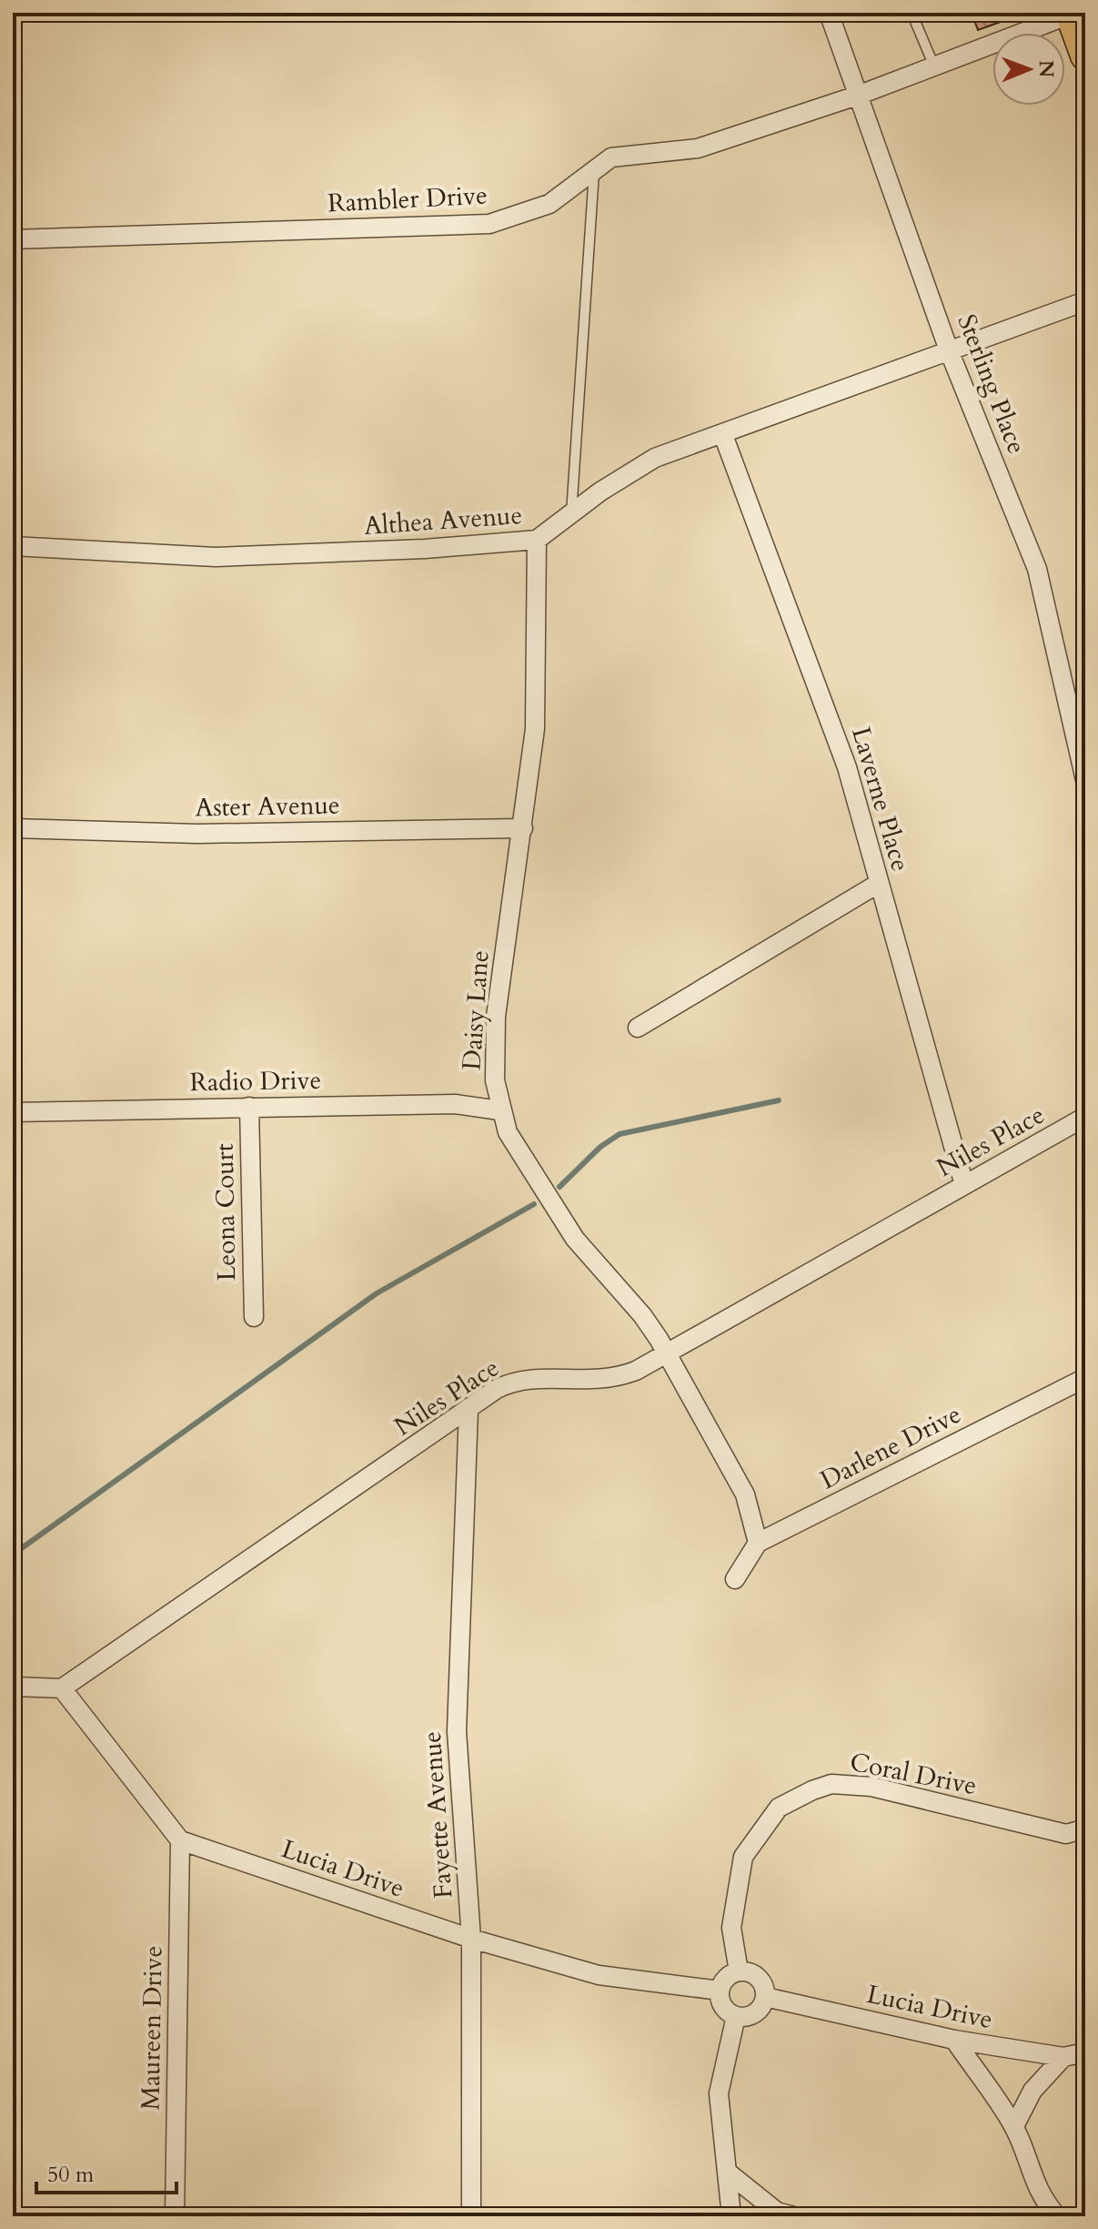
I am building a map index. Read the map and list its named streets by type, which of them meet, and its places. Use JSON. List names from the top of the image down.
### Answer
{
  "streets": {
    "street": [
      "Rambler Drive",
      "Sterling Place",
      "Althea Avenue",
      "Laverne Place",
      "Aster Avenue",
      "Daisy Lane",
      "Radio Drive",
      "Niles Place",
      "Leona Court",
      "Darlene Drive",
      "Coral Drive",
      "Fayette Avenue",
      "Lucia Drive",
      "Maureen Drive"
    ]
  },
  "crossings": [
    ["Rambler Drive", "Sterling Place"],
    ["Sterling Place", "Althea Avenue"],
    ["Althea Avenue", "Laverne Place"],
    ["Althea Avenue", "Daisy Lane"],
    ["Laverne Place", "Niles Place"],
    ["Aster Avenue", "Daisy Lane"],
    ["Daisy Lane", "Radio Drive"],
    ["Daisy Lane", "Niles Place"],
    ["Daisy Lane", "Darlene Drive"],
    ["Radio Drive", "Leona Court"],
    ["Niles Place", "Fayette Avenue"],
    ["Coral Drive", "Lucia Drive"],
    ["Fayette Avenue", "Lucia Drive"],
    ["Lucia Drive", "Maureen Drive"]
  ],
  "scale_bar": "50 m",
  "north": "right"
}
